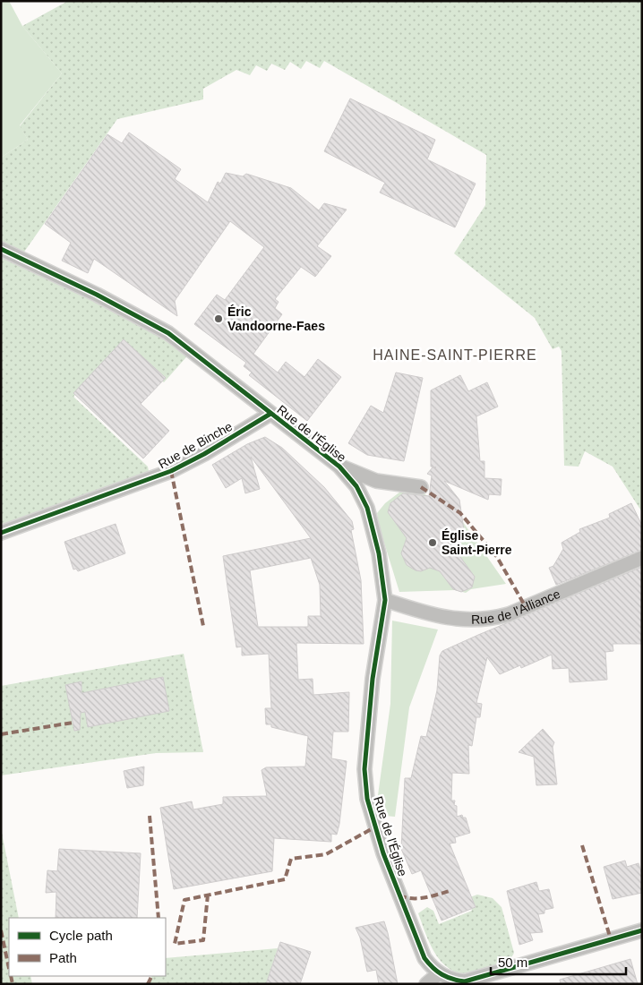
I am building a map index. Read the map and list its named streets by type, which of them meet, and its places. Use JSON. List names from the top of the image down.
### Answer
{
  "streets": {
    "street": ["Rue de l'Église", "Rue de Binche", "Rue de l'Alliance"]
  },
  "crossings": [
    ["Rue de l'Église", "Rue de Binche"],
    ["Rue de l'Église", "Rue de l'Alliance"]
  ],
  "districts": ["HAINE-SAINT-PIERRE"],
  "places": ["Éric Vandoorne-Faes", "Église Saint-Pierre"],
  "legend": ["Cycle path", "Path"],
  "scale_bar": "50 m"
}
